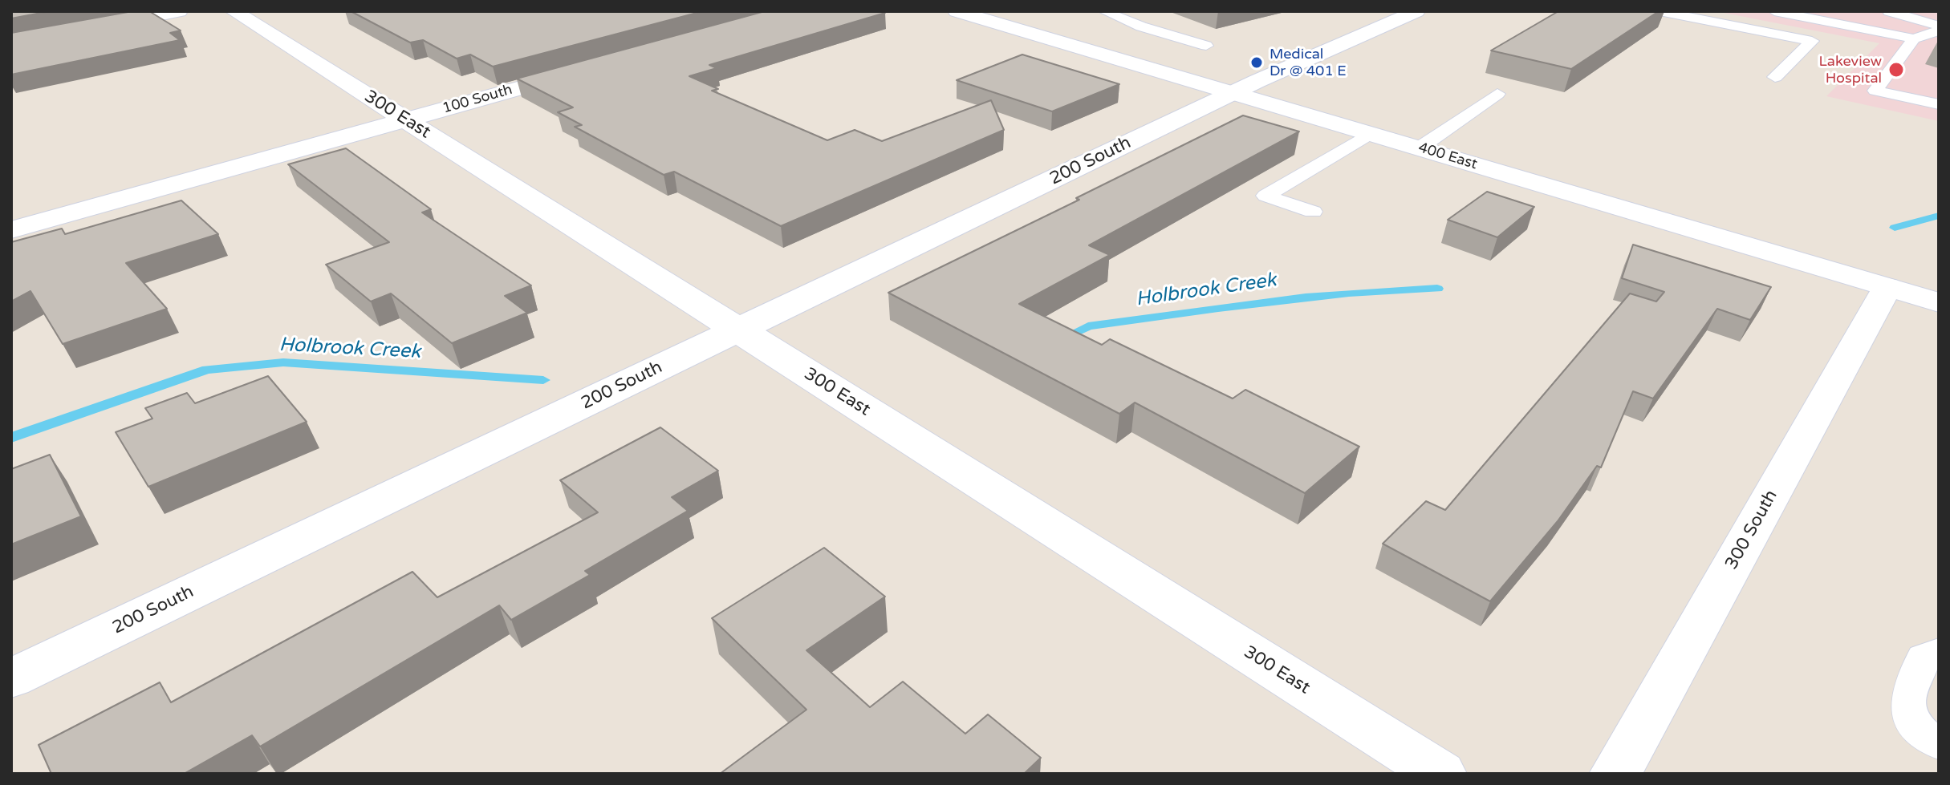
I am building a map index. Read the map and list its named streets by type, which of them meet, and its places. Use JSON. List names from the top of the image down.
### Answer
{
  "streets": {
    "street": [
      "100 South",
      "300 East",
      "400 East",
      "200 South",
      "300 South"
    ]
  },
  "crossings": [
    ["100 South", "300 East"],
    ["300 East", "200 South"],
    ["400 East", "200 South"],
    ["400 East", "300 South"]
  ],
  "water": ["Holbrook Creek"],
  "places": ["Medical Dr @ 401 E", "Lakeview Hospital"]
}
